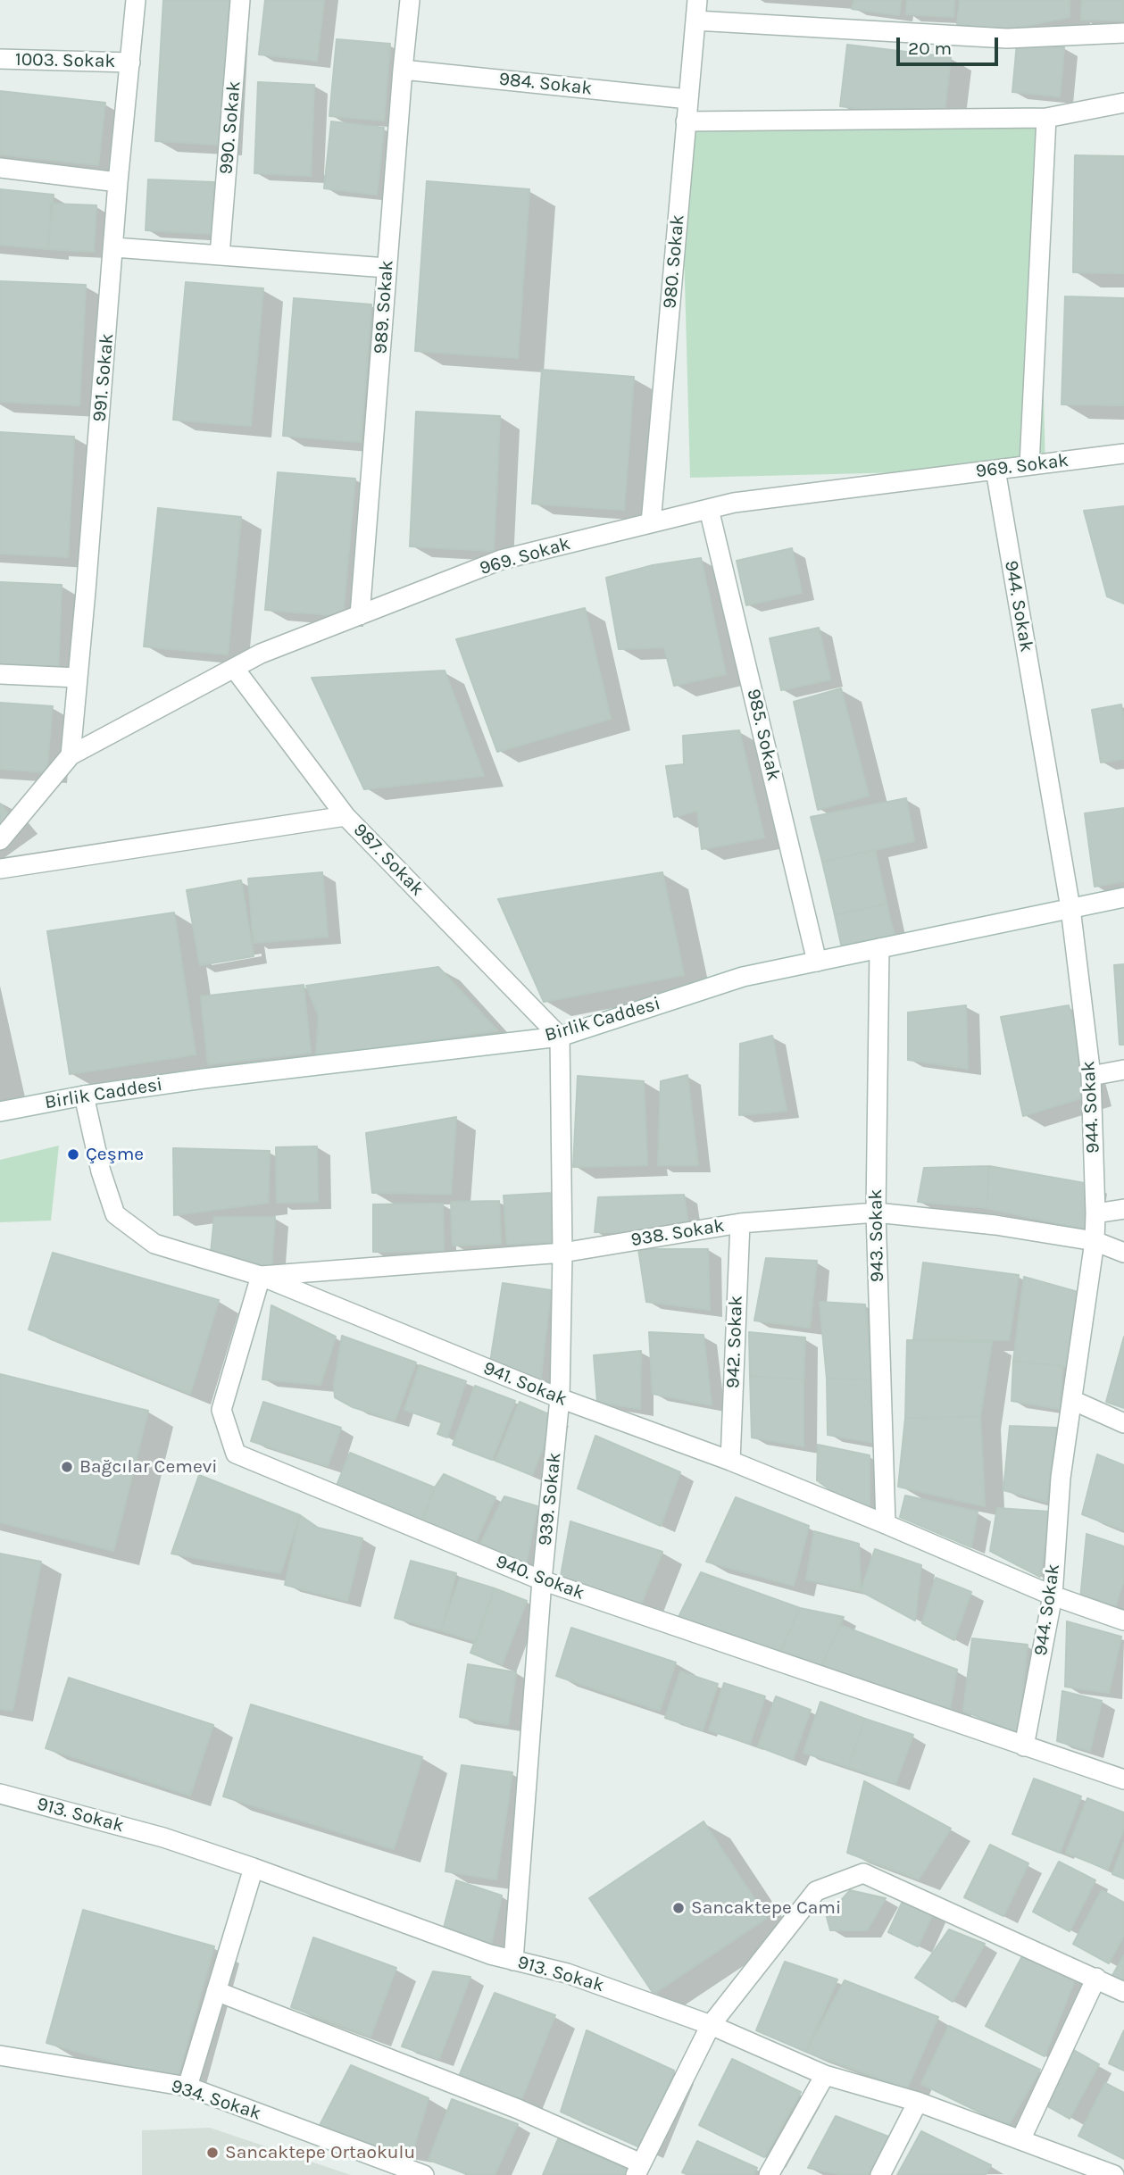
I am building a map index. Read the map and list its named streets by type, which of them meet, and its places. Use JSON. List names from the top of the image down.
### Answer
{
  "streets": {
    "street": [
      "1003. Sokak",
      "984. Sokak",
      "990. Sokak",
      "980. Sokak",
      "989. Sokak",
      "991. Sokak",
      "969. Sokak",
      "944. Sokak",
      "985. Sokak",
      "987. Sokak",
      "Birlik Caddesi",
      "938. Sokak",
      "943. Sokak",
      "942. Sokak",
      "941. Sokak",
      "939. Sokak",
      "940. Sokak",
      "913. Sokak",
      "934. Sokak"
    ]
  },
  "crossings": [
    ["1003. Sokak", "991. Sokak"],
    ["984. Sokak", "980. Sokak"],
    ["984. Sokak", "989. Sokak"],
    ["980. Sokak", "969. Sokak"],
    ["989. Sokak", "969. Sokak"],
    ["991. Sokak", "969. Sokak"],
    ["969. Sokak", "944. Sokak"],
    ["969. Sokak", "985. Sokak"],
    ["969. Sokak", "987. Sokak"],
    ["944. Sokak", "Birlik Caddesi"],
    ["944. Sokak", "938. Sokak"],
    ["944. Sokak", "941. Sokak"],
    ["944. Sokak", "940. Sokak"],
    ["985. Sokak", "Birlik Caddesi"],
    ["987. Sokak", "Birlik Caddesi"],
    ["987. Sokak", "939. Sokak"],
    ["Birlik Caddesi", "943. Sokak"],
    ["Birlik Caddesi", "941. Sokak"],
    ["Birlik Caddesi", "939. Sokak"],
    ["938. Sokak", "943. Sokak"],
    ["938. Sokak", "942. Sokak"],
    ["938. Sokak", "941. Sokak"],
    ["938. Sokak", "939. Sokak"],
    ["938. Sokak", "940. Sokak"],
    ["943. Sokak", "941. Sokak"],
    ["942. Sokak", "941. Sokak"],
    ["941. Sokak", "939. Sokak"],
    ["941. Sokak", "940. Sokak"],
    ["939. Sokak", "940. Sokak"],
    ["939. Sokak", "913. Sokak"]
  ],
  "places": [
    "Çeşme",
    "Bağcılar Cemevi",
    "Sancaktepe Cami",
    "Sancaktepe Ortaokulu"
  ],
  "scale_bar": "20 m"
}
